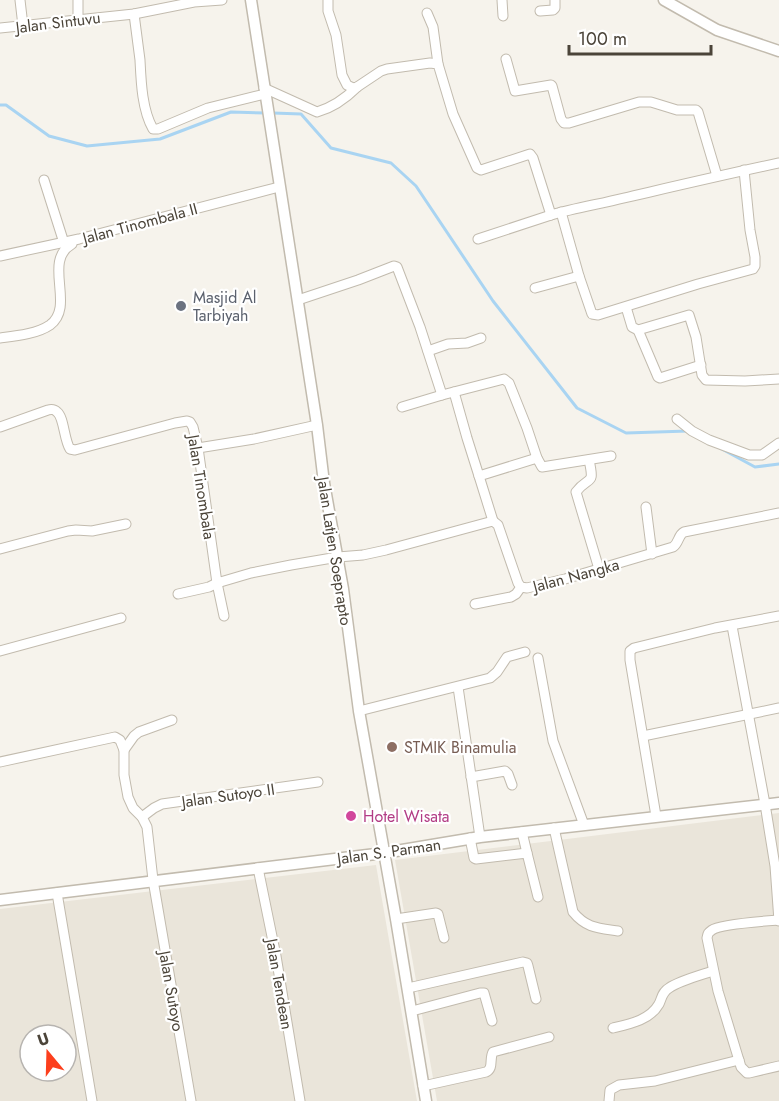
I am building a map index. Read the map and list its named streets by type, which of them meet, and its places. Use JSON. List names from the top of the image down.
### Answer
{
  "streets": {
    "street": [
      "Jalan Sintuvu",
      "Jalan Tinombala II",
      "Jalan Tinombala",
      "Jalan Latjen Soeprapto",
      "Jalan Nangka",
      "Jalan Sutoyo II",
      "Jalan S. Parman",
      "Jalan Tendean",
      "Jalan Sutoyo"
    ]
  },
  "crossings": [
    ["Jalan Tinombala II", "Jalan Latjen Soeprapto"],
    ["Jalan Latjen Soeprapto", "Jalan S. Parman"],
    ["Jalan Sutoyo II", "Jalan Sutoyo"],
    ["Jalan S. Parman", "Jalan Tendean"],
    ["Jalan S. Parman", "Jalan Sutoyo"]
  ],
  "places": ["Masjid Al Tarbiyah", "STMIK Binamulia", "Hotel Wisata"],
  "scale_bar": "100 m",
  "north": "top"
}
